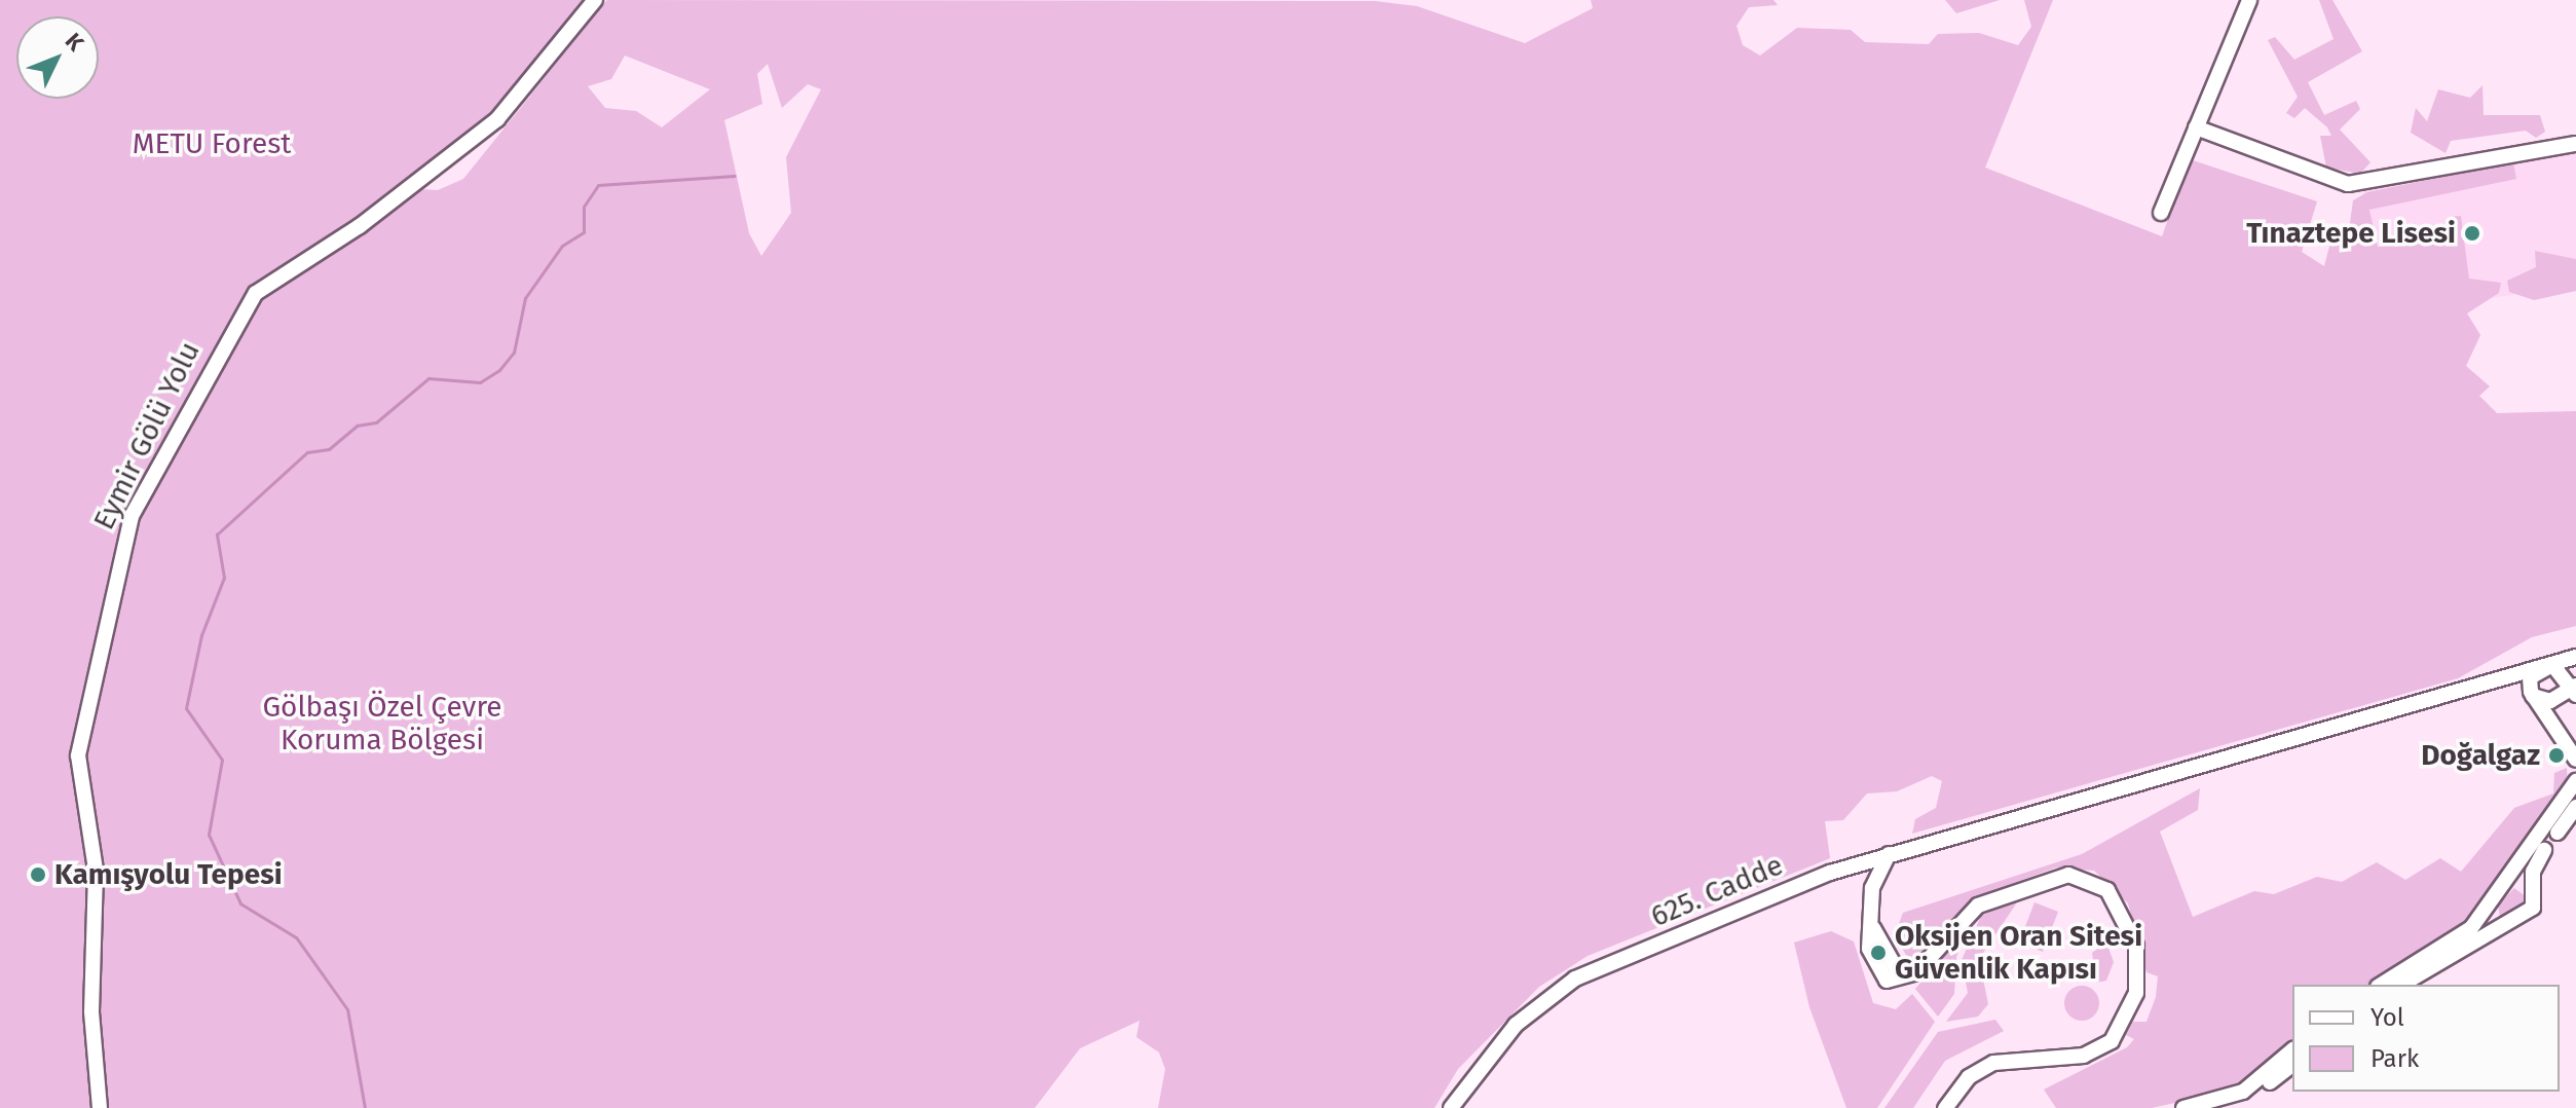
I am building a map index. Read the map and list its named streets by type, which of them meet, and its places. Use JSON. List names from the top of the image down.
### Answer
{
  "streets": {
    "street": ["Eymir Gölü Yolu", "625. Cadde"]
  },
  "parks": ["METU Forest", "Gölbaşı Özel Çevre Koruma Bölgesi"],
  "places": [
    "Tınaztepe Lisesi",
    "Doğalgaz",
    "Kamışyolu Tepesi",
    "Oksijen Oran Sitesi Güvenlik Kapısı"
  ],
  "legend": ["Yol", "Park"],
  "north": "top right"
}
